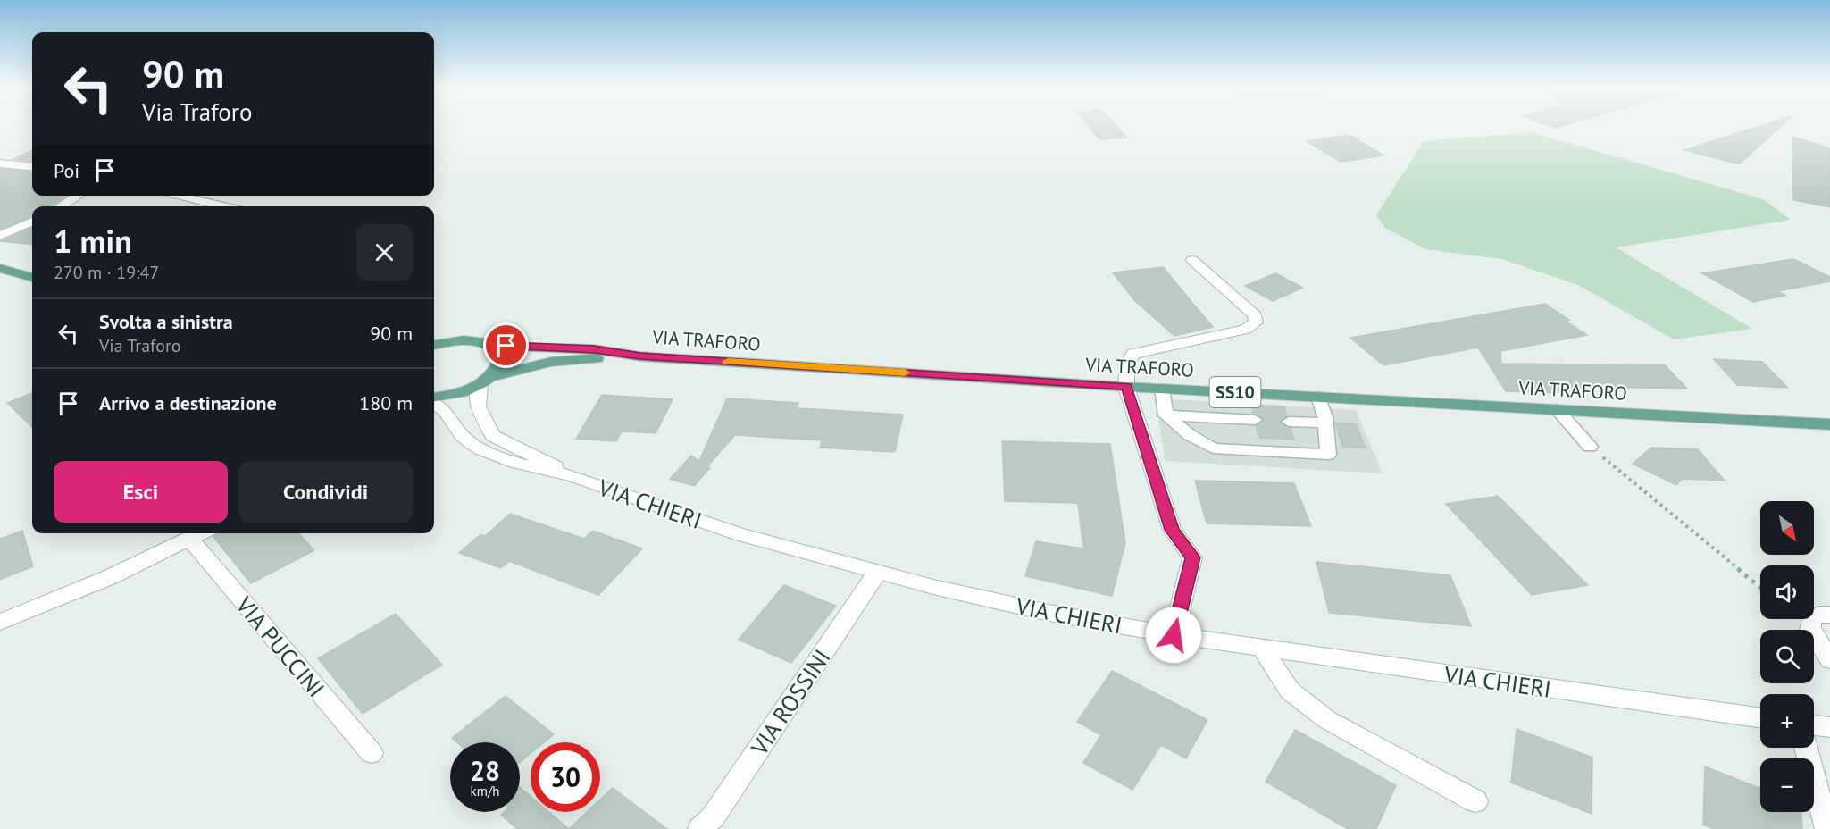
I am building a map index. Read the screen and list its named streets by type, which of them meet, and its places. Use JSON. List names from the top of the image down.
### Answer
{
  "streets": {
    "main road": ["VIA TRAFORO", "SS10"],
    "street": ["VIA CHIERI", "VIA PUCCINI", "VIA ROSSINI"]
  },
  "crossings": [
    ["VIA TRAFORO", "VIA CHIERI"],
    ["VIA CHIERI", "VIA ROSSINI"]
  ],
  "north": "bottom right",
  "page": {
    "turn": ["90 m", "Via Traforo"],
    "then": "Poi",
    "heading": ["1 min", "270 m · 19:47"],
    "list": [
      {
        "name": "Svolta a sinistra",
        "note": "Via Traforo",
        "value": "90 m"
      },
      {
        "name": "Arrivo a destinazione",
        "value": "180 m"
      }
    ],
    "buttons": ["Esci", "Condividi"],
    "map_buttons": ["+", "−"],
    "speed": "28 km/h",
    "limit": "30"
  }
}
